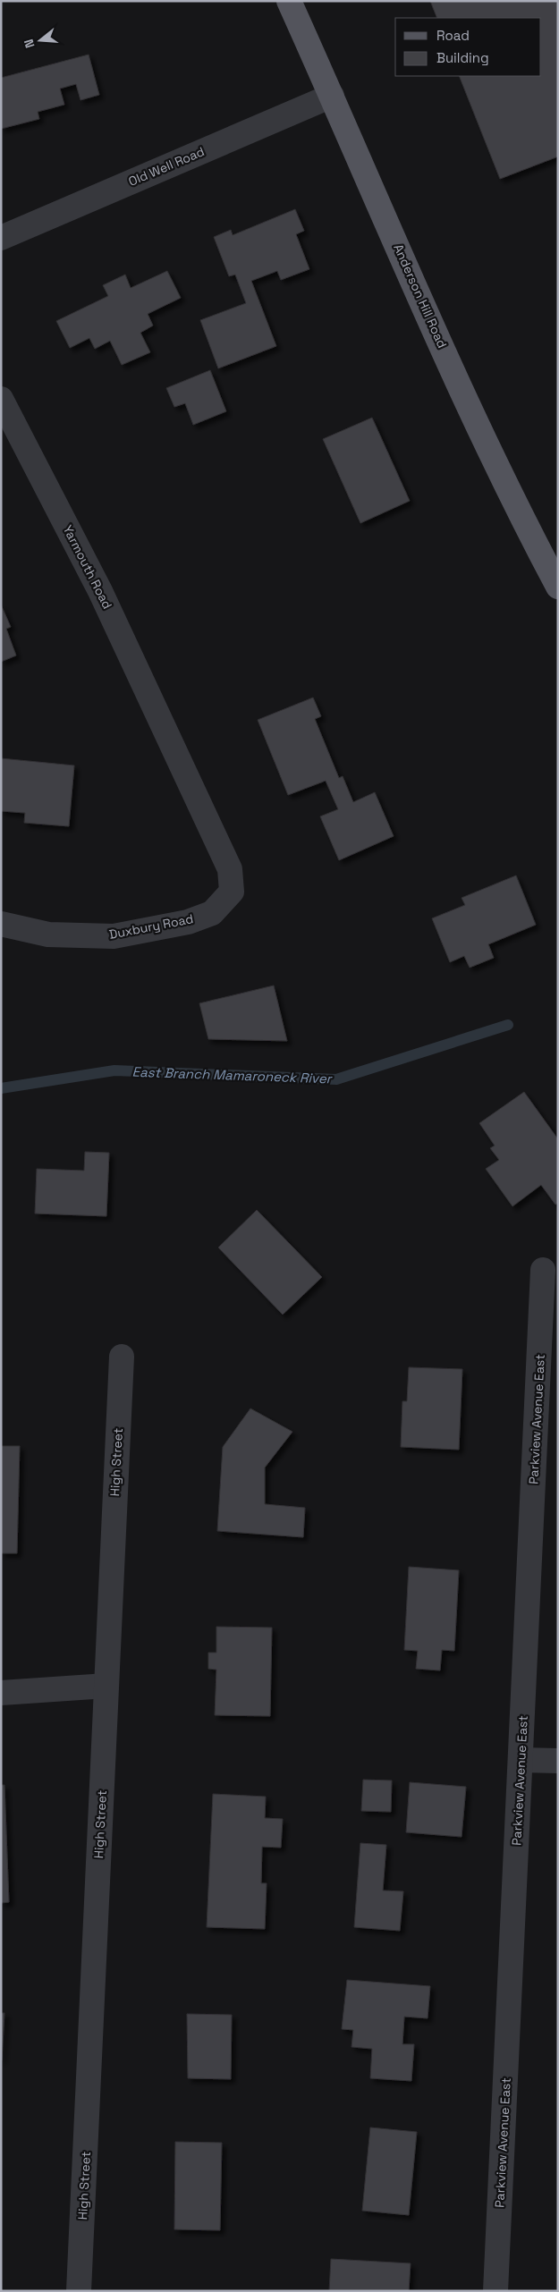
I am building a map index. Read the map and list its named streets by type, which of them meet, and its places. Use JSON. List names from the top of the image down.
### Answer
{
  "streets": {
    "main road": ["Anderson Hill Road"],
    "street": [
      "Old Well Road",
      "Yarmouth Road",
      "Duxbury Road",
      "Parkview Avenue East",
      "High Street"
    ]
  },
  "crossings": [
    ["Old Well Road", "Anderson Hill Road"],
    ["Yarmouth Road", "Duxbury Road"]
  ],
  "water": ["East Branch Mamaroneck River"],
  "legend": ["Road", "Building"],
  "north": "left"
}
